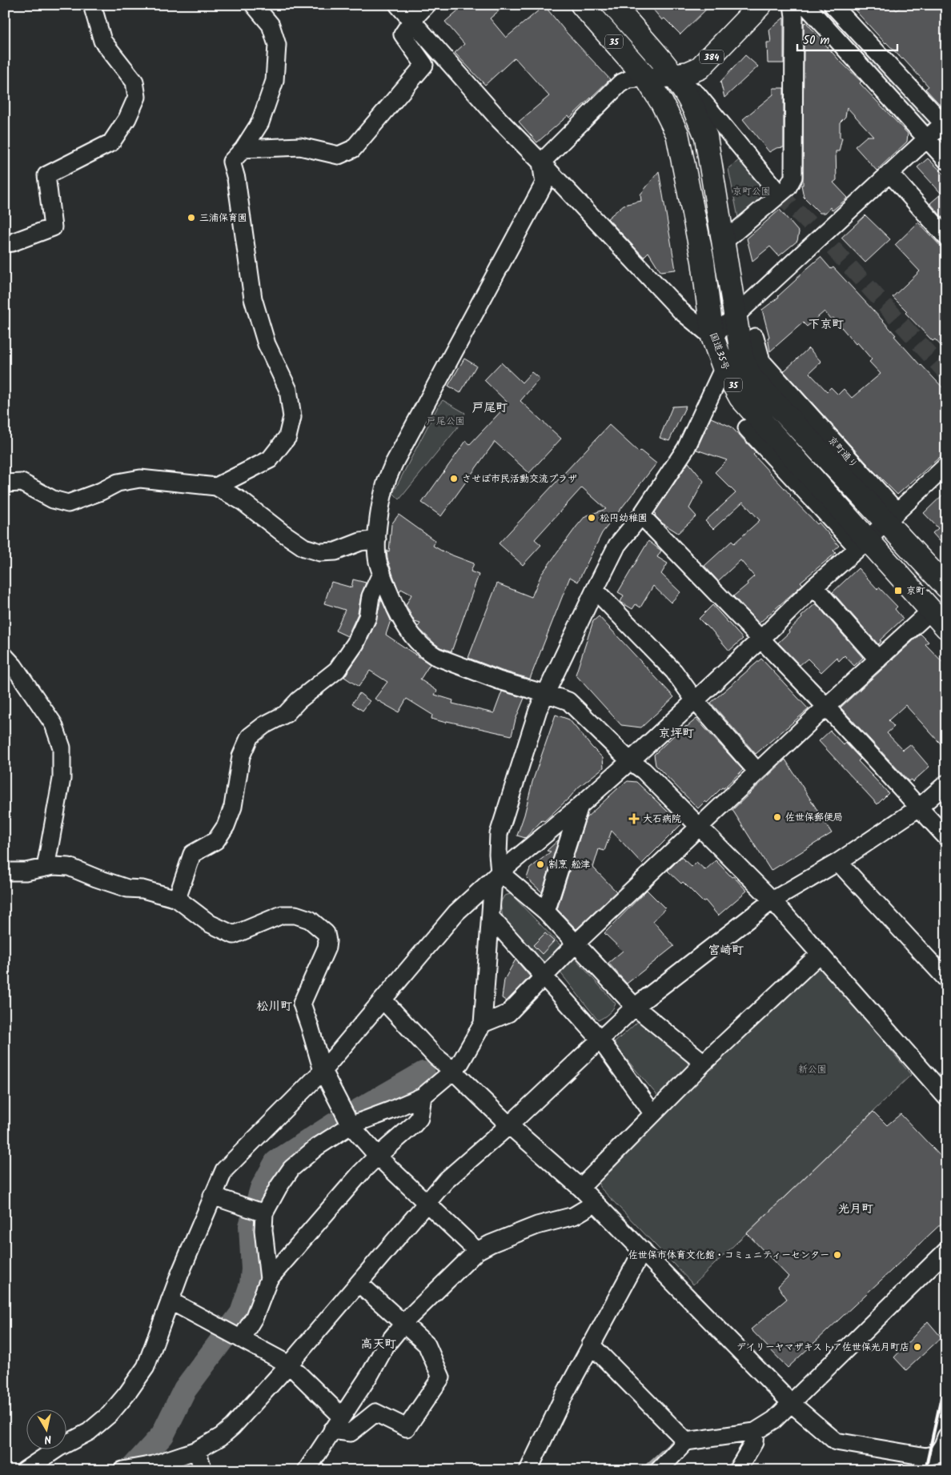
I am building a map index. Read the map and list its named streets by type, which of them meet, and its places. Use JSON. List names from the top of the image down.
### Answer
{
  "streets": {
    "highway": ["35", "384", "国道35号"],
    "street": ["京町通り"]
  },
  "crossings": [
    ["384", "国道35号"],
    ["国道35号", "京町通り"]
  ],
  "districts": [
    "下京町",
    "戸尾町",
    "京坪町",
    "宮崎町",
    "松川町",
    "光月町",
    "高天町"
  ],
  "parks": ["京町公園", "戸尾公園", "新公園"],
  "places": {
    "other": [
      "三浦保育園",
      "させぼ市民活動交流プラザ",
      "松円幼稚園",
      "佐世保郵便局",
      "割烹 舩津",
      "佐世保市体育文化館・コミュニティーセンター",
      "デイリーヤマザキストア佐世保光月町店"
    ],
    "transit": ["京町"],
    "health": ["大石病院"]
  },
  "scale_bar": "50 m",
  "north": "bottom"
}
